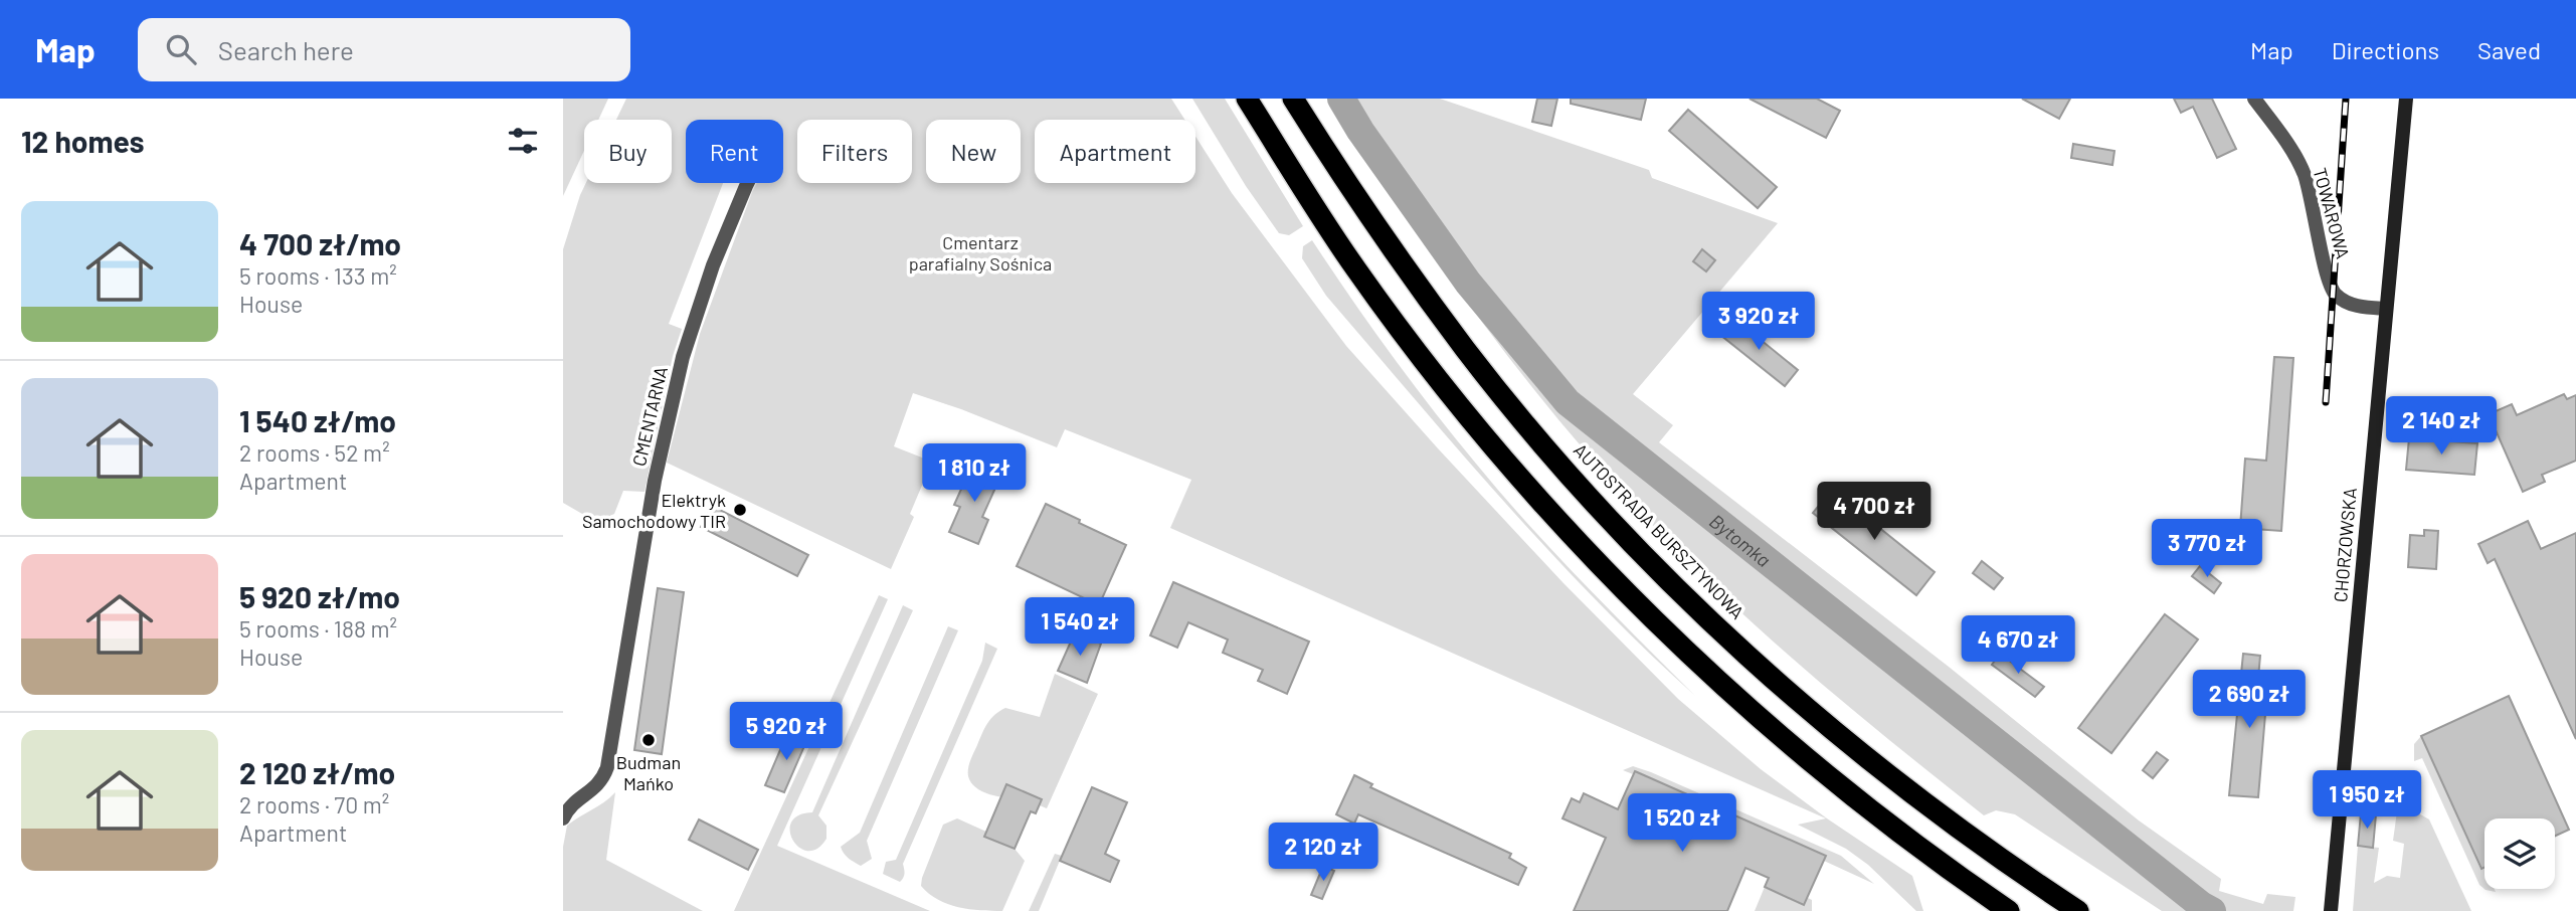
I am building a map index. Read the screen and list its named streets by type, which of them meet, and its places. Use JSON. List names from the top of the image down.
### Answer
{
  "streets": {
    "highway": ["AUTOSTRADA BURSZTYNOWA"],
    "main road": ["CHORZOWSKA"],
    "street": ["TOWAROWA", "CMENTARNA"]
  },
  "crossings": [
    ["TOWAROWA", "CHORZOWSKA"]
  ],
  "water": ["Bytomka"],
  "parks": ["Cmentarz parafialny Sośnica"],
  "places": ["Elektryk Samochodowy TIR", "Budman Mańko"],
  "page": {
    "header": "Map",
    "search": "Search here",
    "nav": ["Map", "Directions", "Saved"],
    "heading": "12 homes",
    "chip": [
      "Buy",
      "Rent",
      "Filters",
      "New",
      "Apartment"
    ],
    "list": [
      {
        "name": "4 700 zł/mo",
        "note": "5 rooms · 133 m² · House"
      },
      {
        "name": "1 540 zł/mo",
        "note": "2 rooms · 52 m² · Apartment"
      },
      {
        "name": "5 920 zł/mo",
        "note": "5 rooms · 188 m² · House"
      },
      {
        "name": "2 120 zł/mo",
        "note": "2 rooms · 70 m² · Apartment"
      }
    ],
    "price": [
      "3 920 zł",
      "2 140 zł",
      "1 810 zł",
      "4 700 zł",
      "3 770 zł",
      "1 540 zł",
      "4 670 zł",
      "2 690 zł",
      "5 920 zł",
      "1 950 zł",
      "1 520 zł",
      "2 120 zł"
    ]
  }
}
